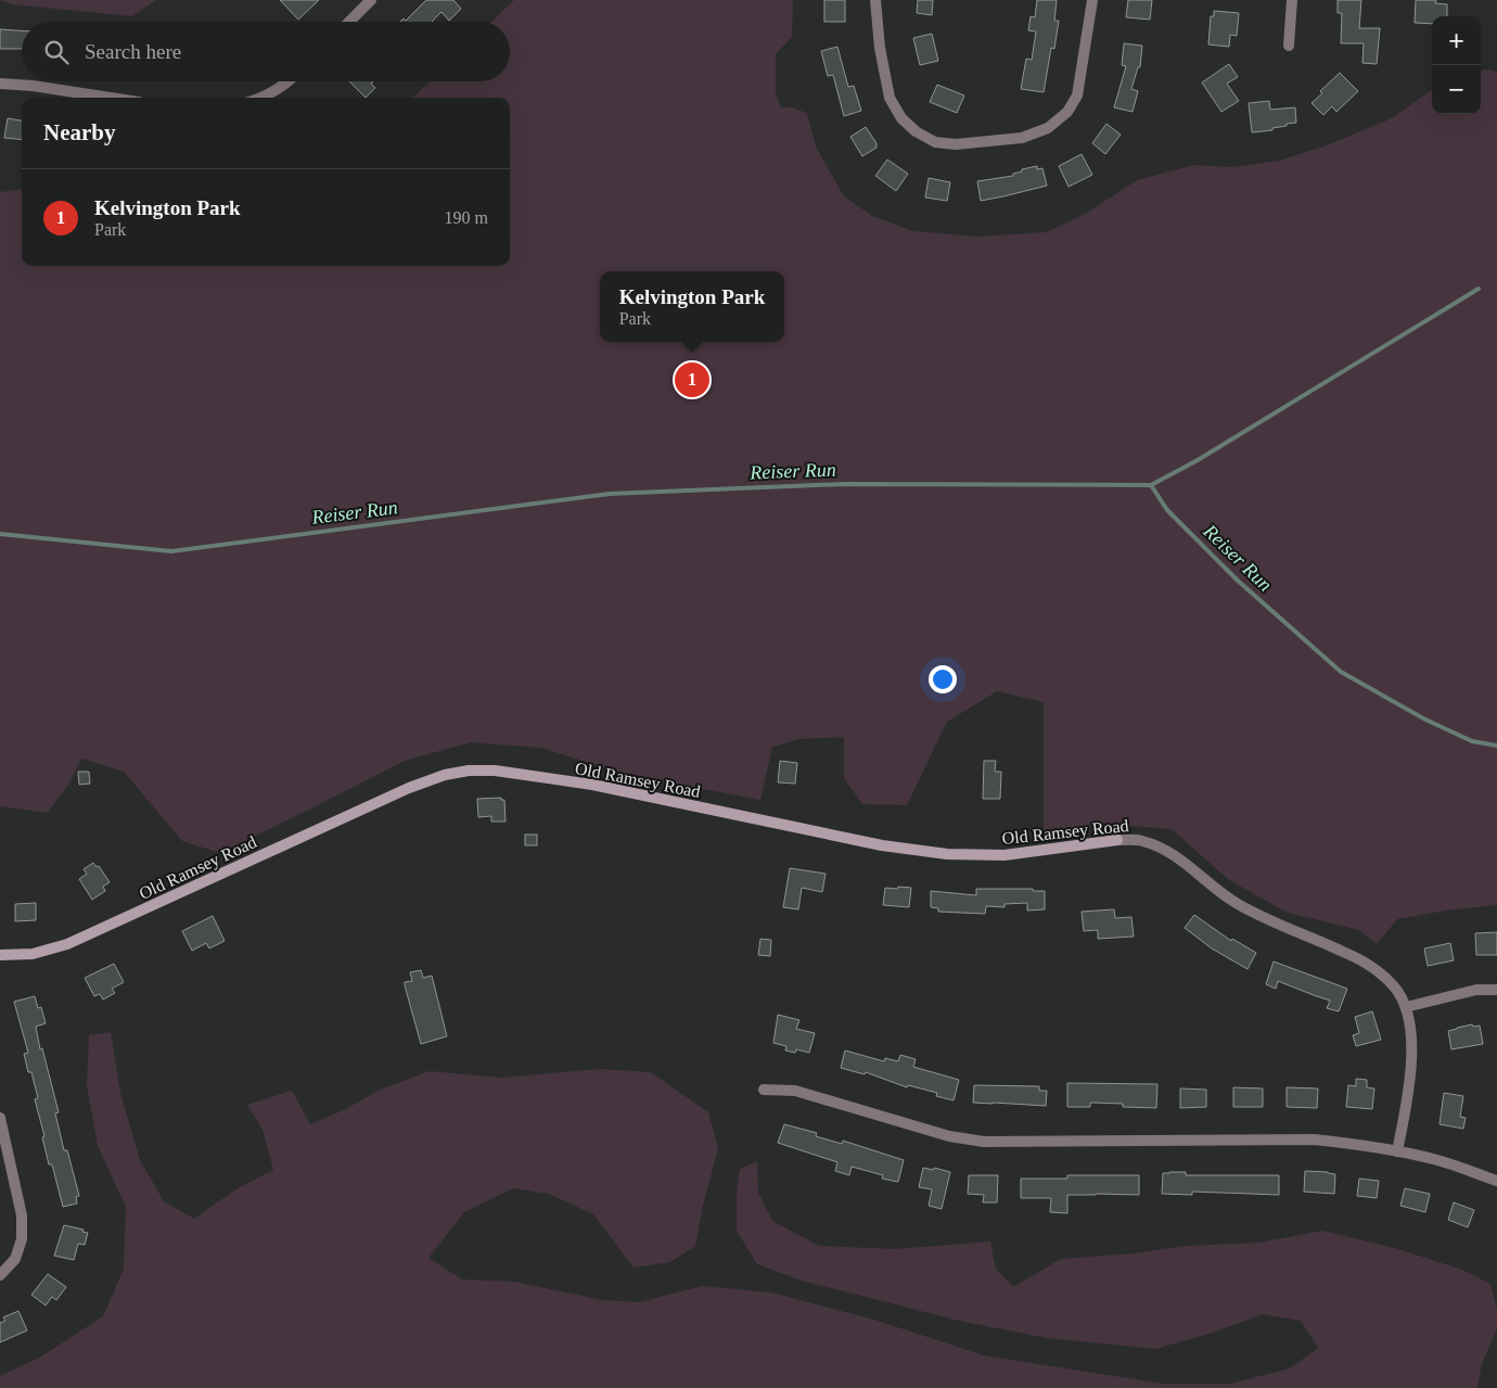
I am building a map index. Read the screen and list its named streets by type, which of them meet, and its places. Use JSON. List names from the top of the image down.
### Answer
{
  "streets": {
    "street": ["Old Ramsey Road"]
  },
  "water": ["Reiser Run"],
  "page": {
    "map_buttons": ["+", "−"],
    "search": "Search here",
    "heading": "Nearby",
    "list": [
      {
        "mark": "1",
        "name": "Kelvington Park",
        "note": "Park",
        "value": "190 m"
      }
    ],
    "popup": ["Kelvington Park", "Park"],
    "pins": "1"
  }
}
